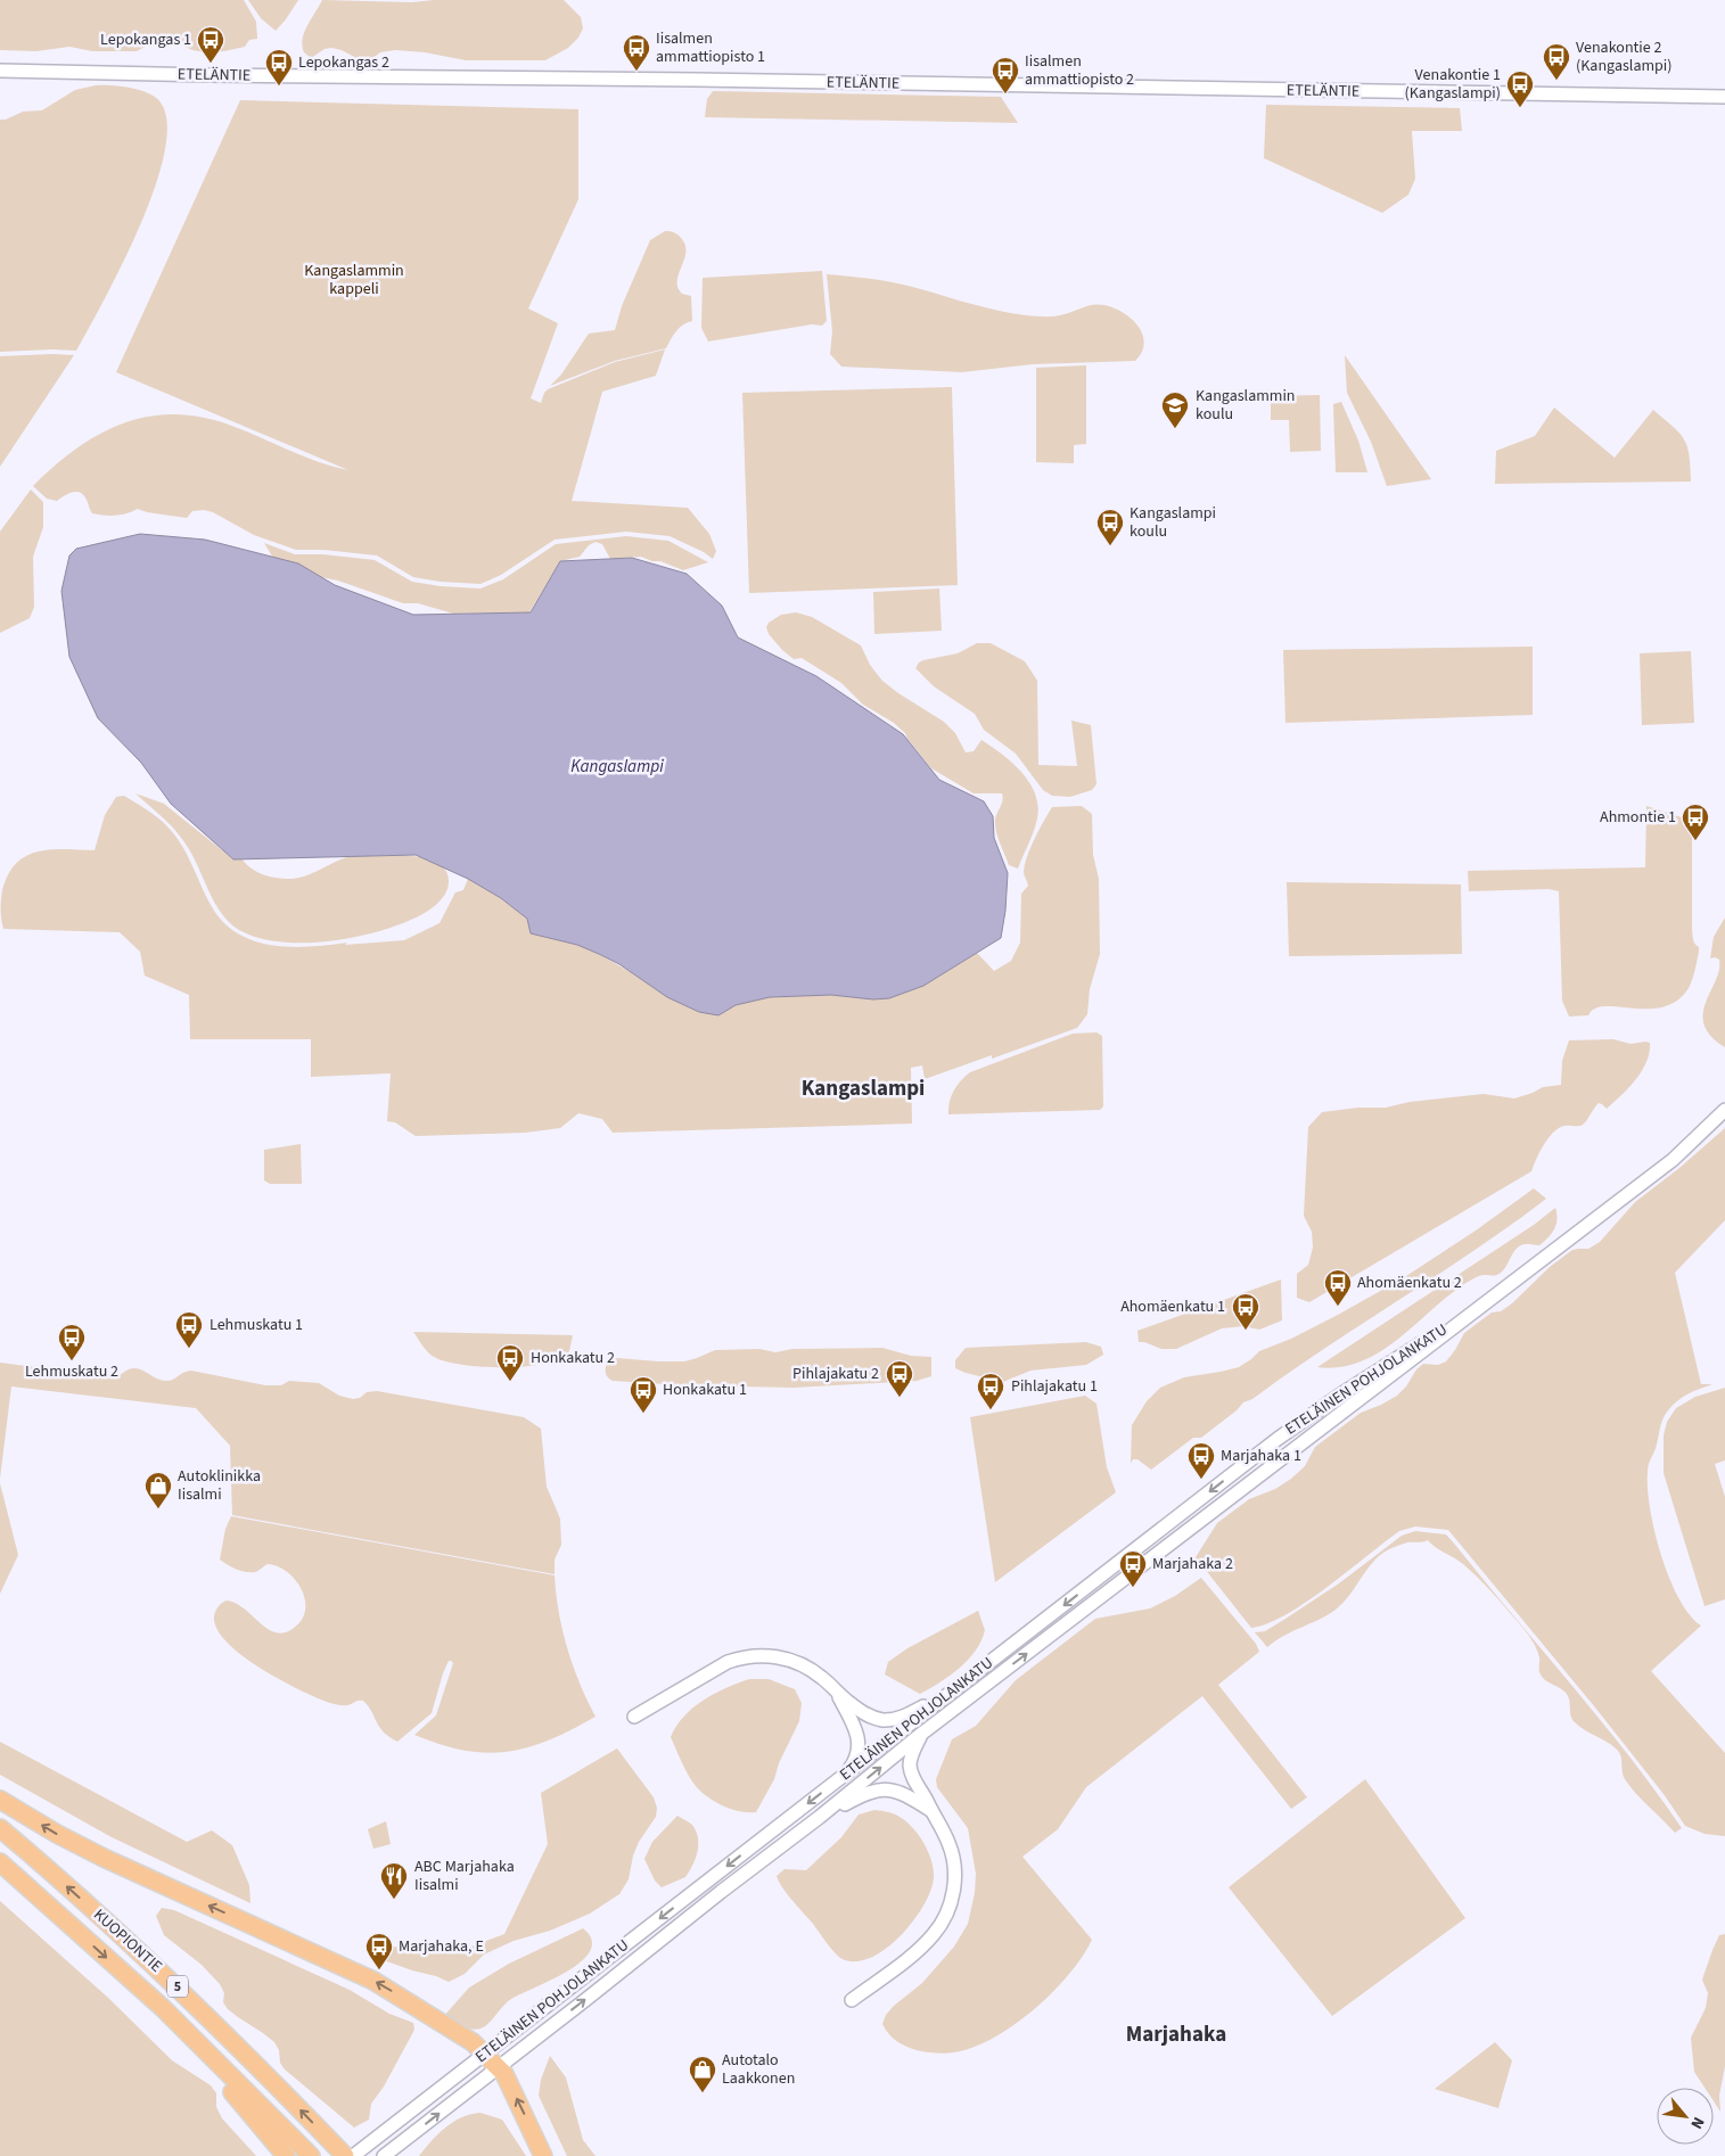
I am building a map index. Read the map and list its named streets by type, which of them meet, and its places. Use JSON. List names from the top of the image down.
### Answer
{
  "streets": {
    "highway": ["KUOPIONTIE", "5"],
    "main road": ["ETELÄNTIE", "ETELÄINEN POHJOLANKATU"]
  },
  "districts": ["Kangaslampi", "Marjahaka"],
  "water": ["Kangaslampi"],
  "parks": ["Kangaslammin kappeli"],
  "places": {
    "bus stop": [
      "Lepokangas 1",
      "Iisalmen ammattiopisto 1",
      "Venakontie 2 (Kangaslampi)",
      "Lepokangas 2",
      "Iisalmen ammattiopisto 2",
      "Venakontie 1 (Kangaslampi)",
      "Kangaslampi koulu",
      "Ahmontie 1",
      "Ahomäenkatu 2",
      "Ahomäenkatu 1",
      "Lehmuskatu 1",
      "Lehmuskatu 2",
      "Honkakatu 2",
      "Pihlajakatu 2",
      "Pihlajakatu 1",
      "Honkakatu 1",
      "Marjahaka 1",
      "Marjahaka 2",
      "Marjahaka, E"
    ],
    "school or university": ["Kangaslammin koulu"],
    "shop": ["Autoklinikka Iisalmi", "Autotalo Laakkonen"],
    "restaurant": ["ABC Marjahaka Iisalmi"]
  },
  "north": "bottom right"
}
